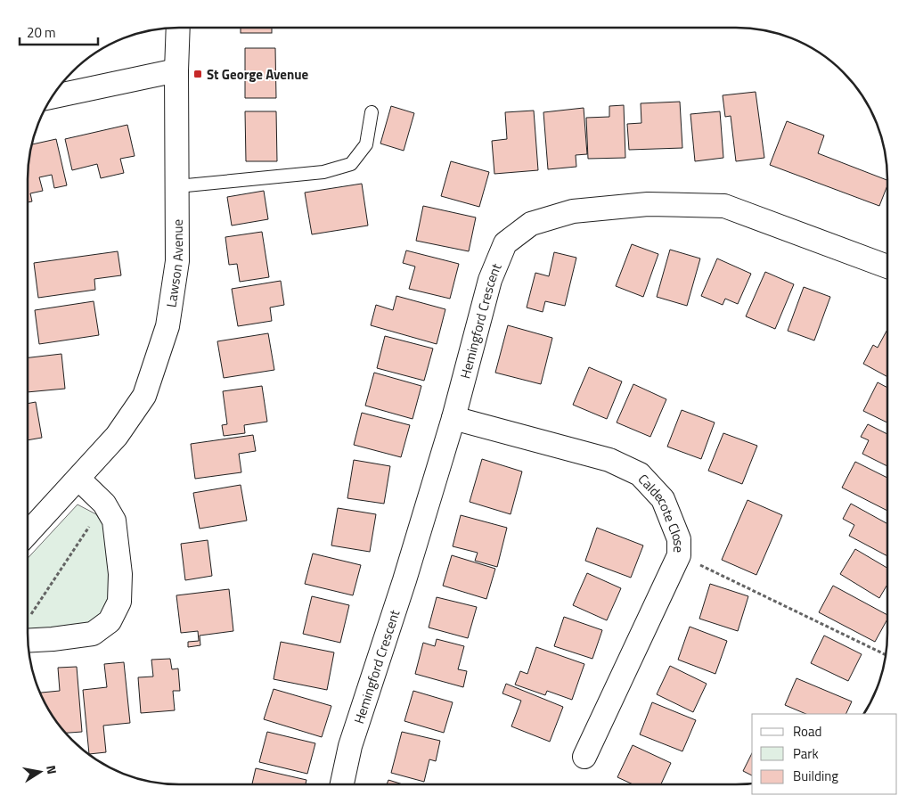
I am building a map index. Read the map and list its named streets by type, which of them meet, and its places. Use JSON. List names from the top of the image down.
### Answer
{
  "streets": {
    "street": ["Lawson Avenue", "Hemingford Crescent", "Caldecote Close"]
  },
  "crossings": [
    ["Hemingford Crescent", "Caldecote Close"]
  ],
  "places": {
    "transit": ["St George Avenue"]
  },
  "legend": ["Road", "Park", "Building"],
  "scale_bar": "20 m",
  "north": "right"
}
